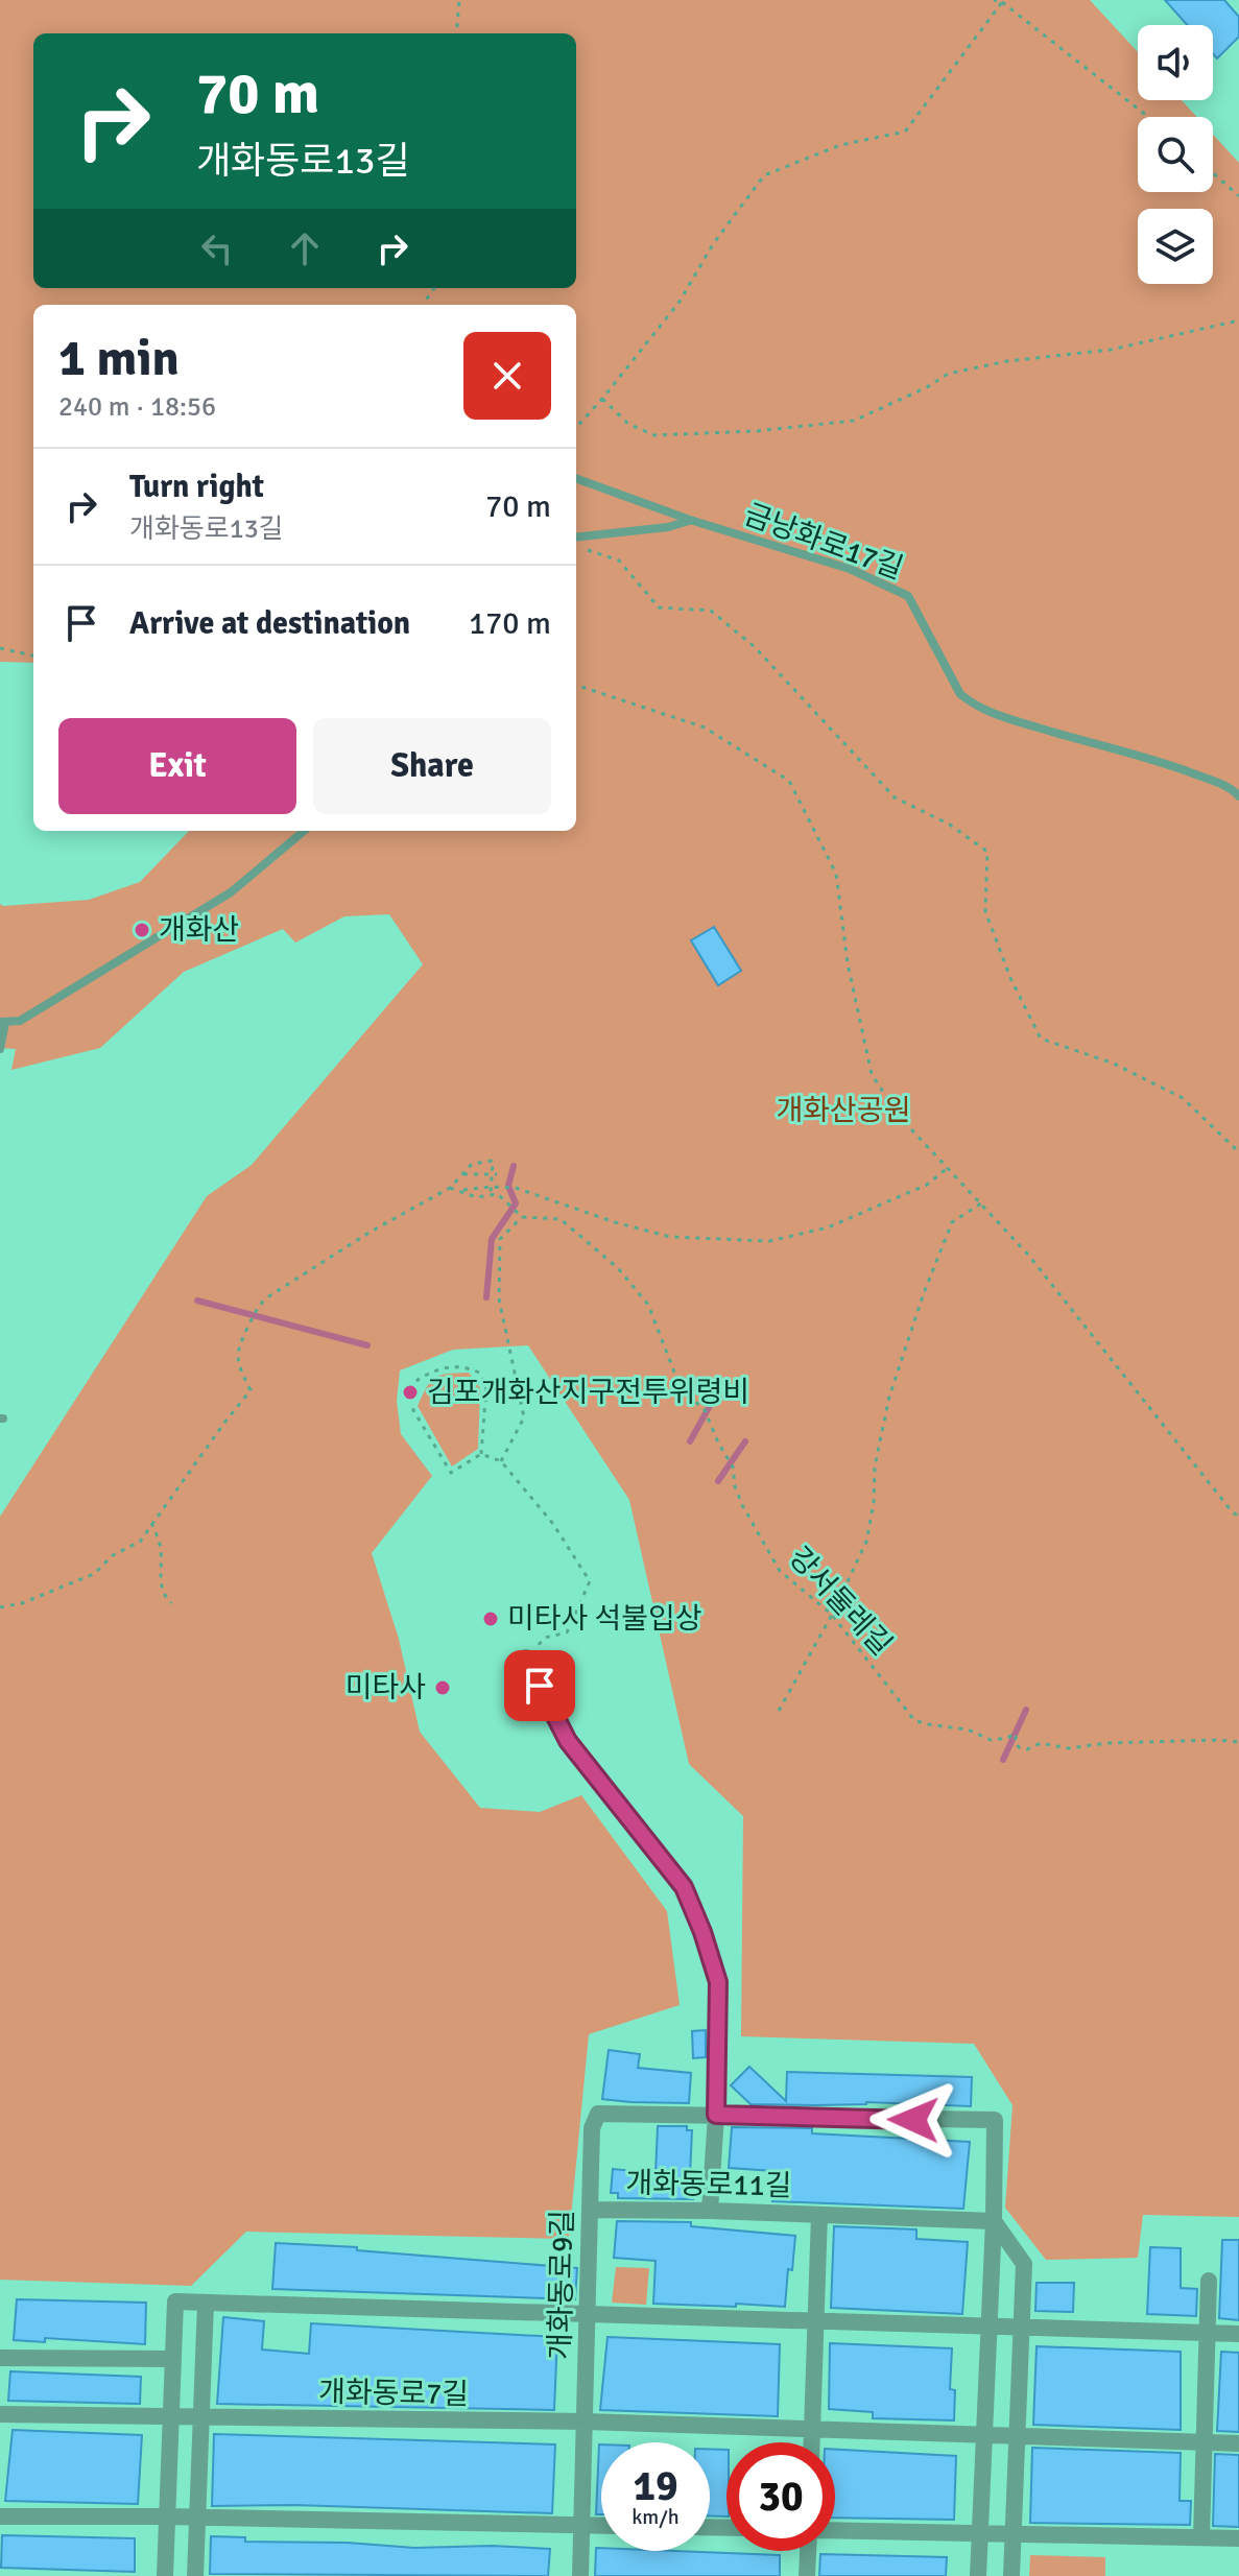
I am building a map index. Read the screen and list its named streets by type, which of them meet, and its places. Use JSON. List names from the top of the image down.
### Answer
{
  "streets": {
    "street": ["개화동로11길", "개화동로9길", "개화동로7길"],
    "lane": ["금낭화로17길"],
    "path": ["강서둘레길"]
  },
  "crossings": [
    ["개화동로11길", "개화동로9길"],
    ["개화동로9길", "개화동로7길"]
  ],
  "parks": ["개화산공원"],
  "places": [
    "개화산",
    "김포개화산지구전투위령비",
    "미타사 석불입상",
    "미타사"
  ],
  "page": {
    "turn": ["70 m", "개화동로13길"],
    "heading": ["1 min", "240 m · 18:56"],
    "list": [
      {
        "name": "Turn right",
        "note": "개화동로13길",
        "value": "70 m"
      },
      {
        "name": "Arrive at destination",
        "value": "170 m"
      }
    ],
    "buttons": ["Exit", "Share"],
    "speed": "19 km/h",
    "limit": "30"
  }
}
